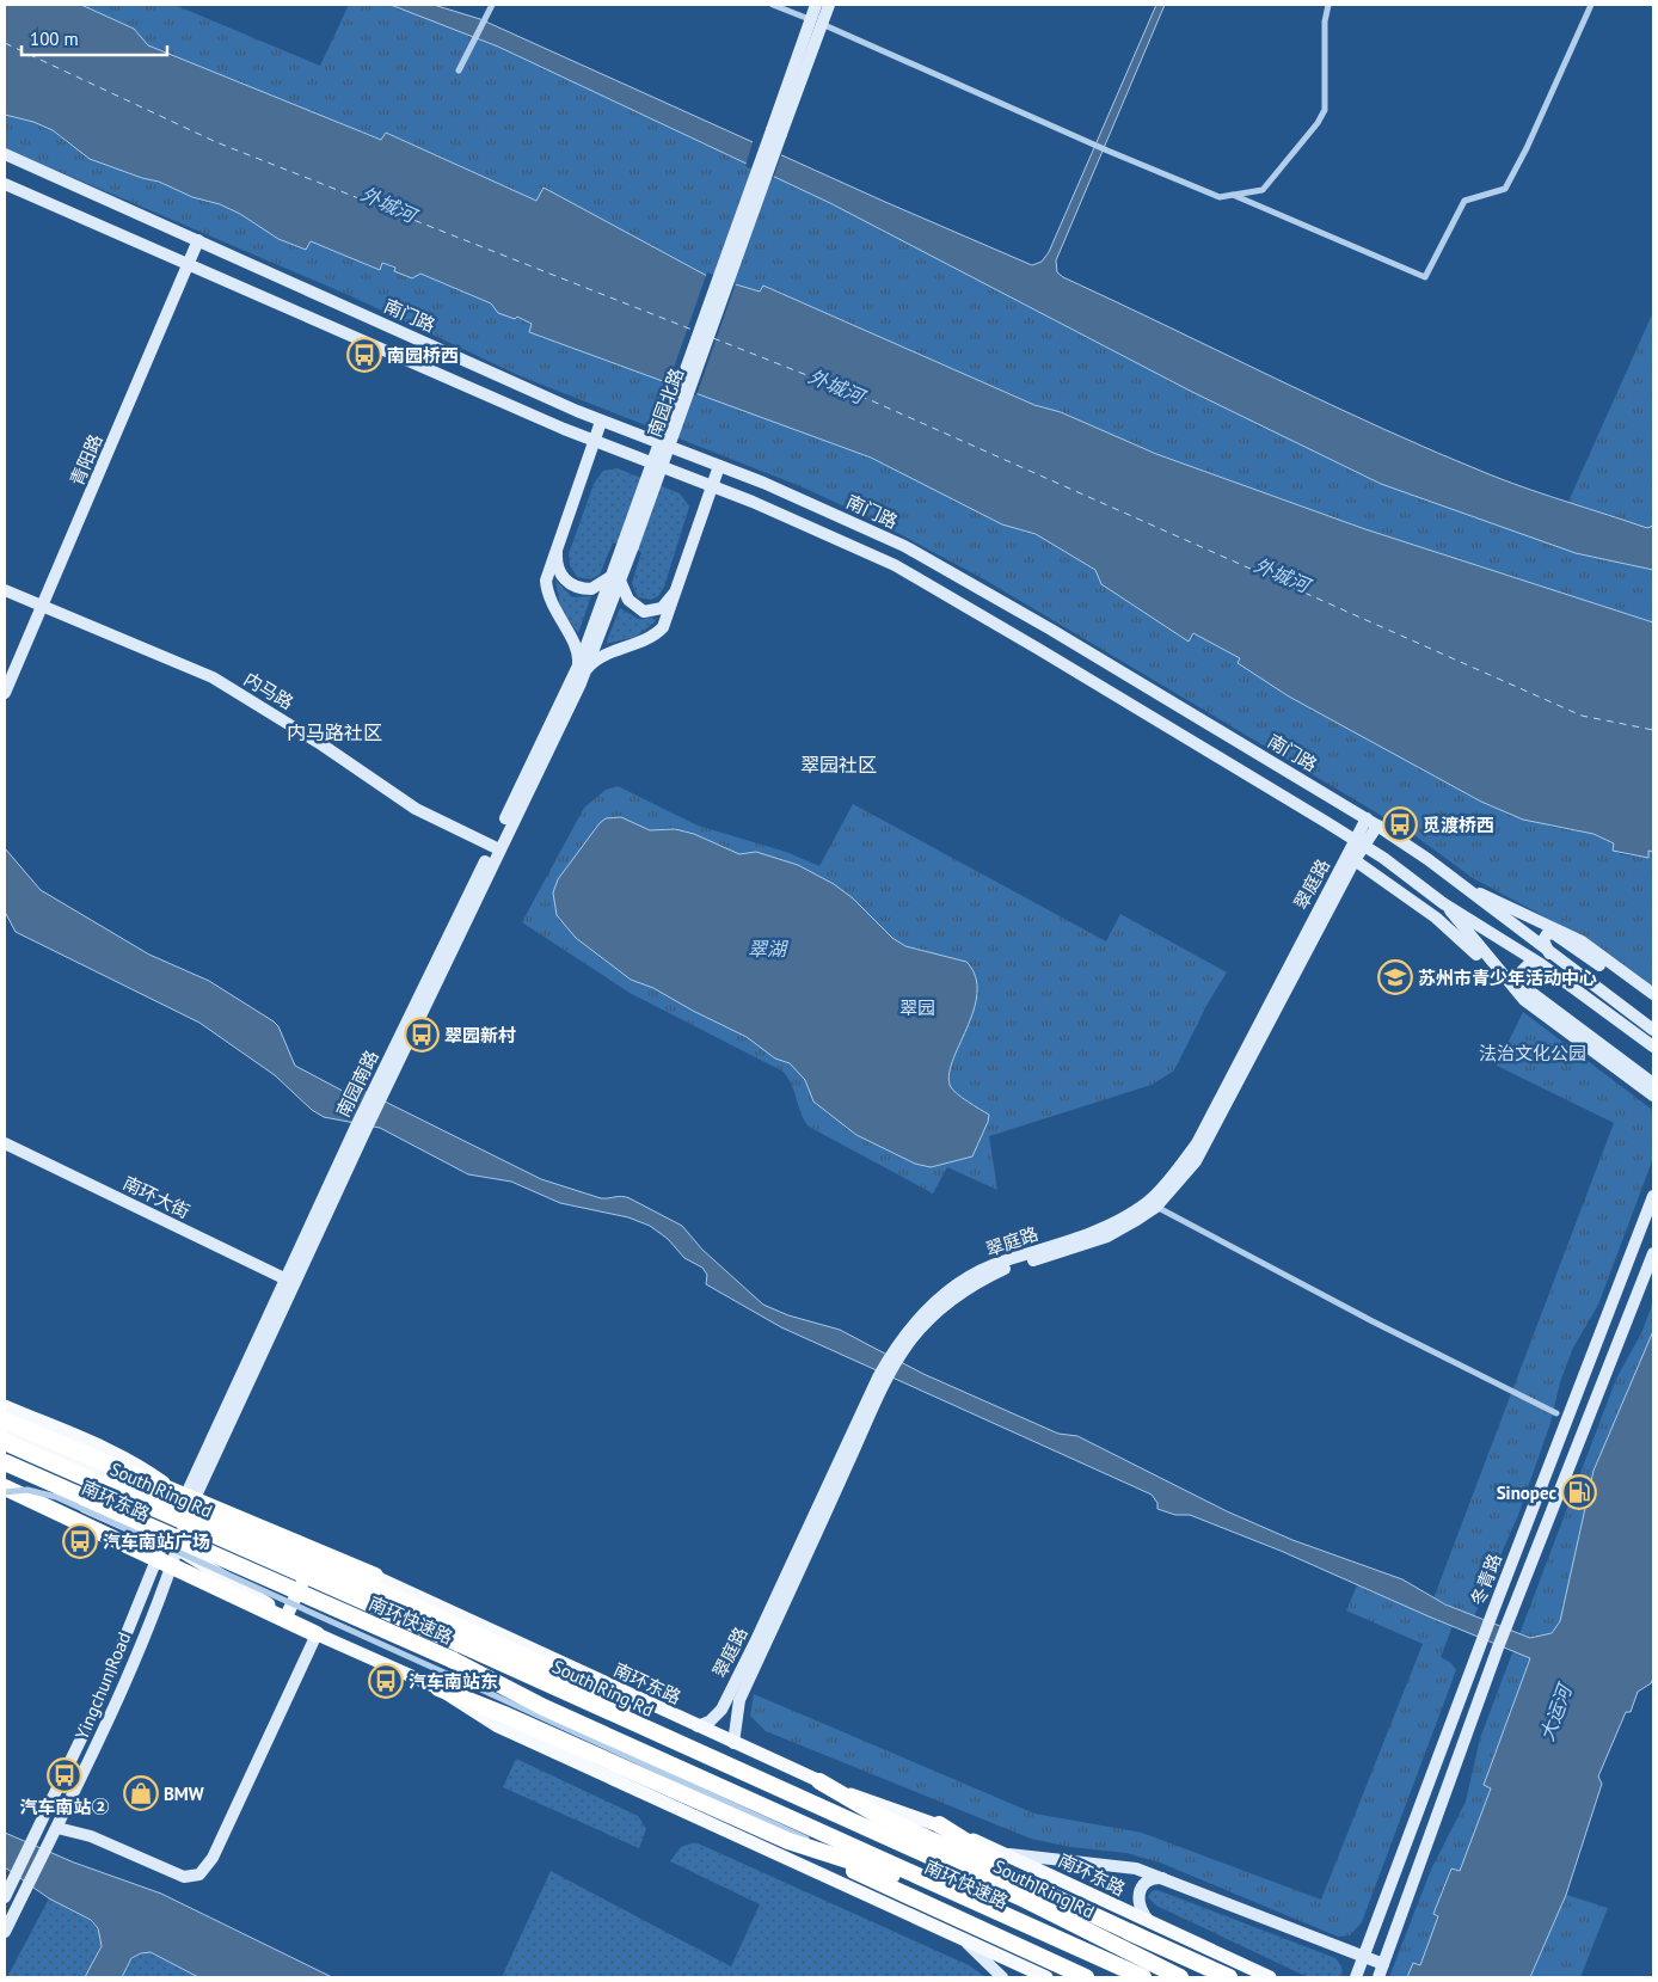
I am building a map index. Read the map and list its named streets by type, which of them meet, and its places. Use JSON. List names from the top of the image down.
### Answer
{
  "streets": {
    "highway": ["South Ring Rd", "南环快速路"],
    "main road": [
      "南门路",
      "南园北路",
      "青阳路",
      "内马路",
      "翠庭路",
      "南园南路",
      "南环大街",
      "南环东路",
      "冬青路",
      "Yingchun Road"
    ]
  },
  "crossings": [
    ["南门路", "青阳路"],
    ["南门路", "翠庭路"],
    ["南园北路", "南园南路"],
    ["青阳路", "内马路"],
    ["内马路", "南园南路"],
    ["翠庭路", "南环东路"],
    ["南园南路", "南环大街"],
    ["南园南路", "南环东路"],
    ["南园南路", "Yingchun Road"],
    ["南环东路", "Yingchun Road"]
  ],
  "districts": ["内马路社区", "翠园社区"],
  "water": ["外城河", "翠湖", "大运河"],
  "parks": ["翠园", "法治文化公园"],
  "places": {
    "bus stop": [
      "南园桥西",
      "觅渡桥西",
      "翠园新村",
      "汽车南站广场",
      "汽车南站东",
      "汽车南站②"
    ],
    "school or university": ["苏州市青少年活动中心"],
    "fuel station": ["Sinopec"],
    "shop": ["BMW"]
  },
  "scale_bar": "100 m"
}
